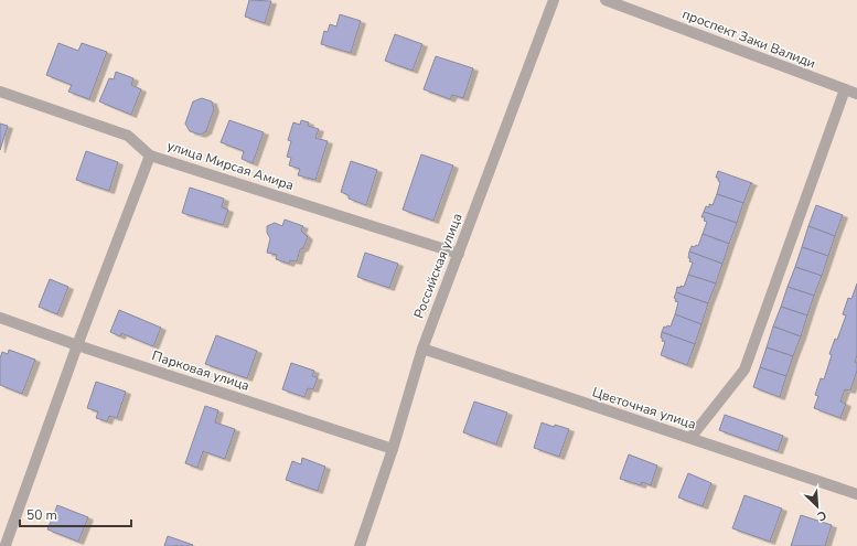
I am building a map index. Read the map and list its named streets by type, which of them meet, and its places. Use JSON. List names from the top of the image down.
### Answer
{
  "streets": {
    "street": [
      "проспект Заки Валиди",
      "улица Мирсая Амира",
      "Российская улица",
      "Парковая улица",
      "Цветочная улица"
    ]
  },
  "crossings": [
    ["улица Мирсая Амира", "Российская улица"],
    ["Российская улица", "Парковая улица"],
    ["Российская улица", "Цветочная улица"]
  ],
  "scale_bar": "50 m",
  "north": "bottom right"
}
